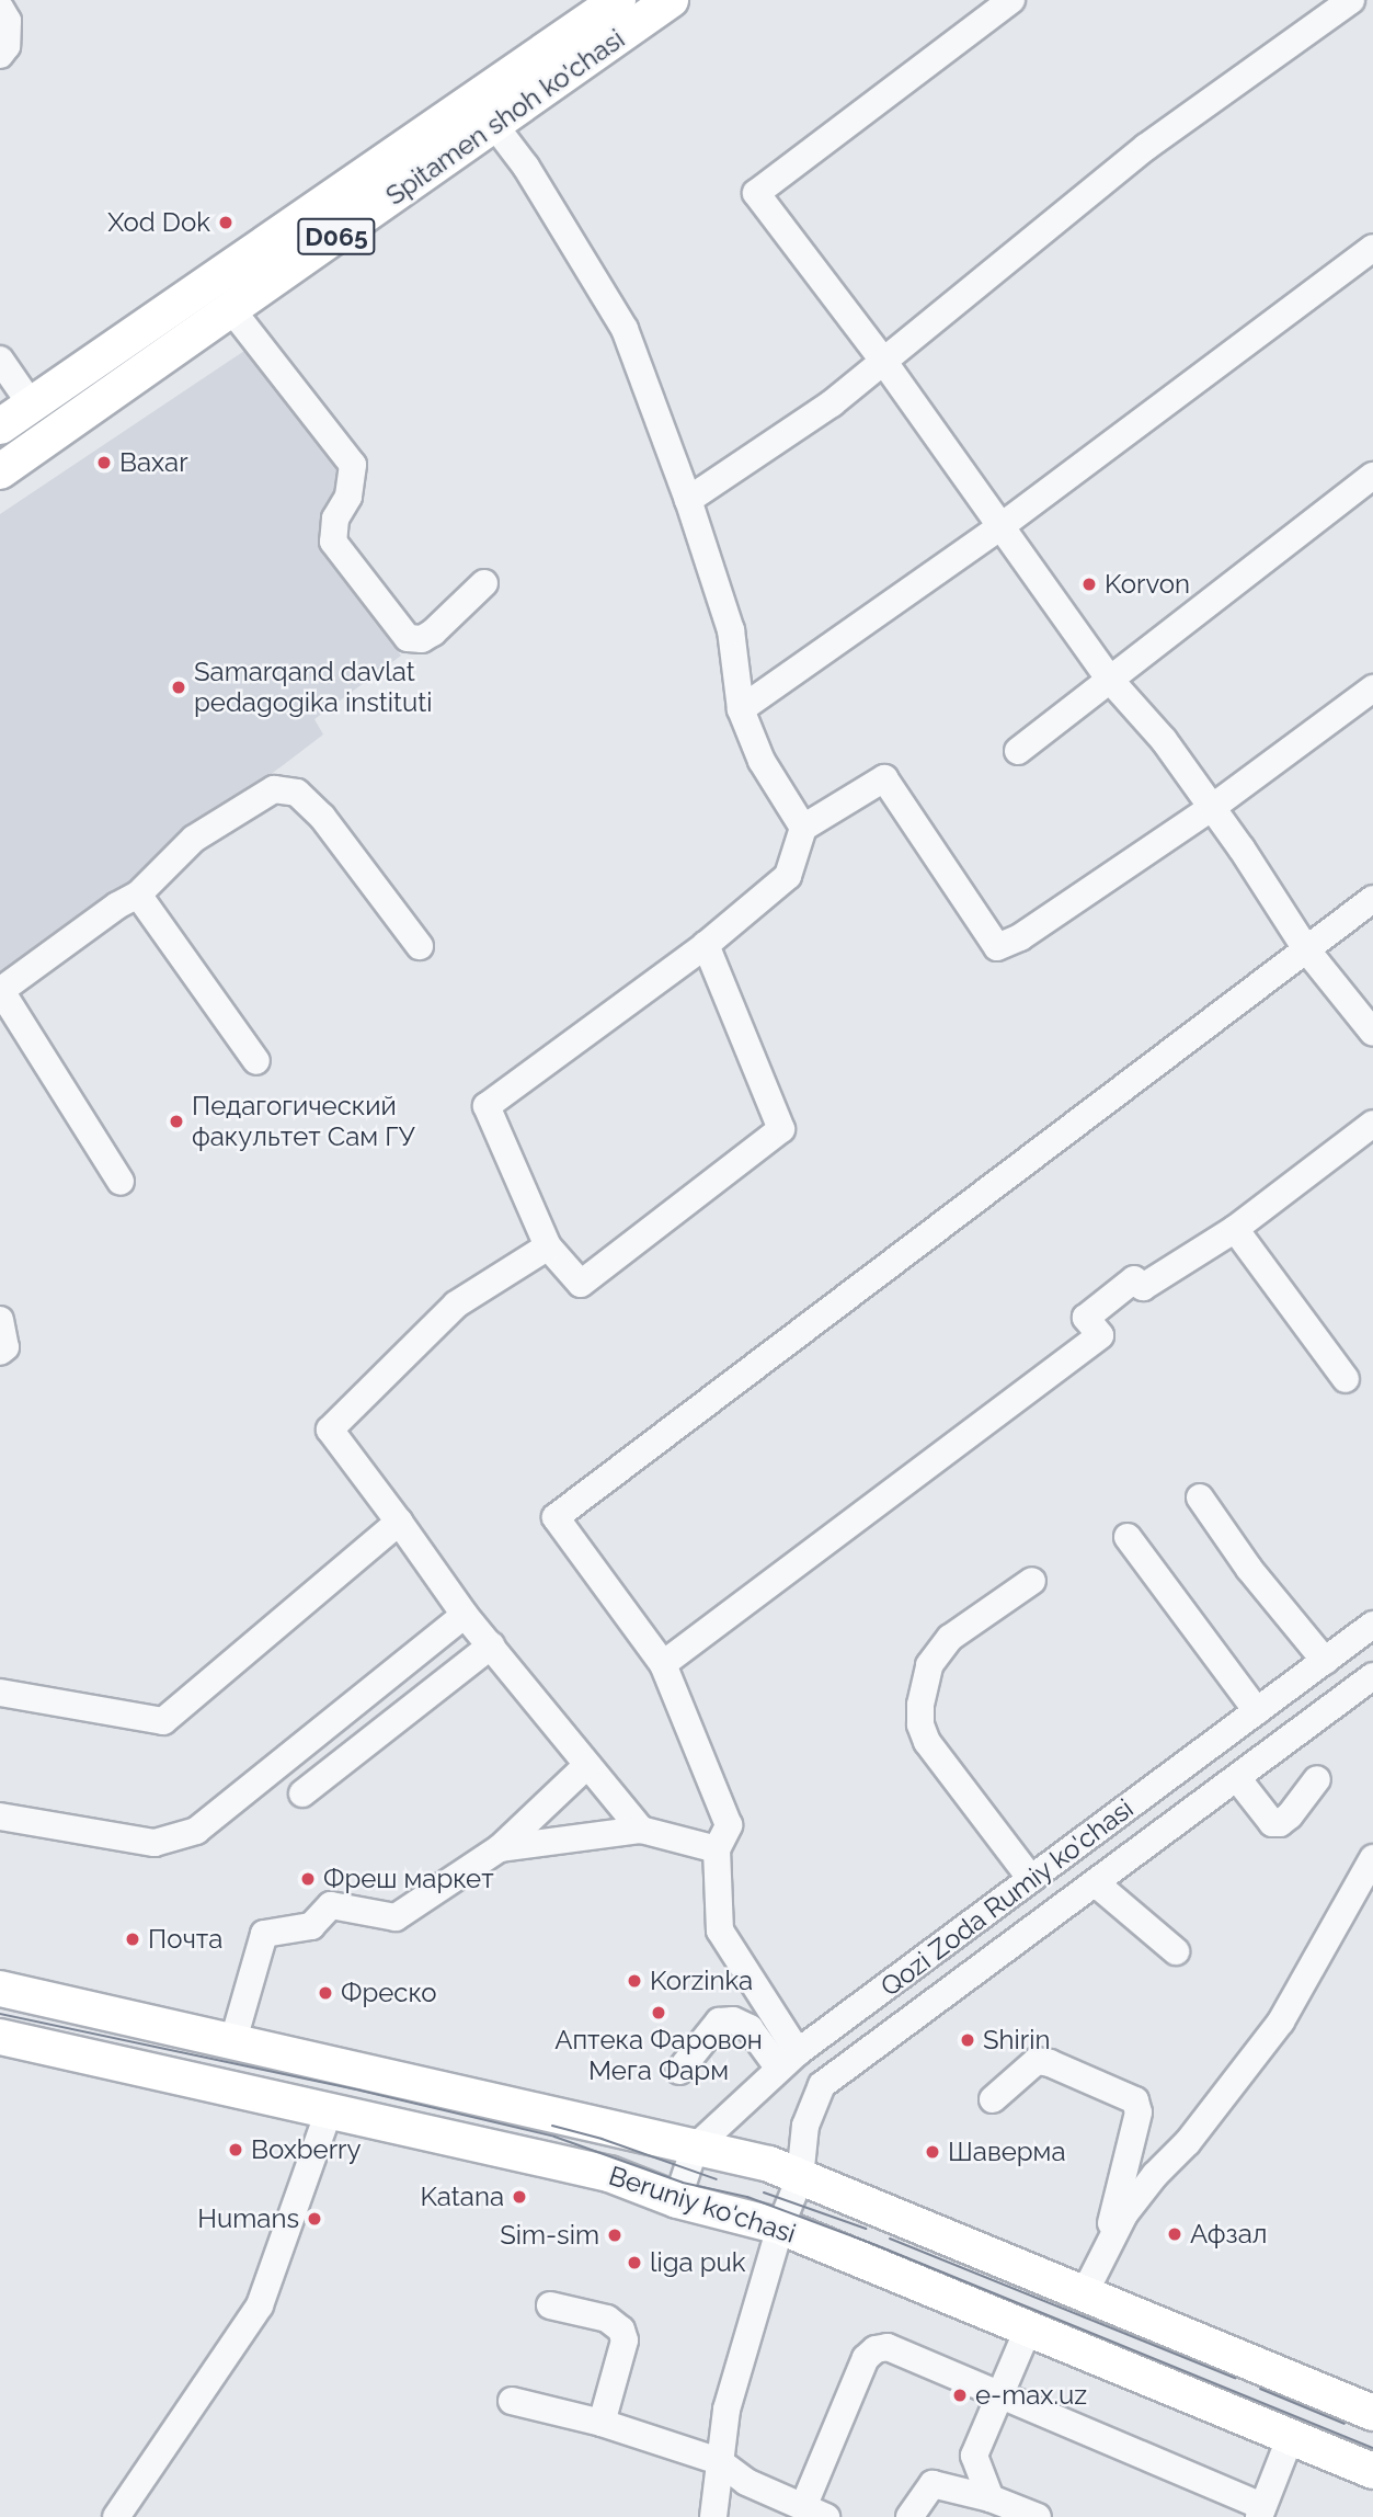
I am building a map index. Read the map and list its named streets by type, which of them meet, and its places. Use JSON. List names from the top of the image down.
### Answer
{
  "streets": {
    "main road": ["Spitamen shoh ko'chasi", "D065", "Beruniy ko'chasi"],
    "street": ["Qozi Zoda Rumiy ko'chasi"]
  },
  "crossings": [
    ["Qozi Zoda Rumiy ko'chasi", "Beruniy ko'chasi"]
  ],
  "places": [
    "Xod Dok",
    "Baxar",
    "Korvon",
    "Samarqand davlat pedagogika instituti",
    "Педагогический факультет Сам ГУ",
    "Фреш маркет",
    "Почта",
    "Korzinka",
    "Фреско",
    "Аптека Фаровон Мега Фарм",
    "Shirin",
    "Boxberry",
    "Шаверма",
    "Katana",
    "Humans",
    "Афзал",
    "Sim-sim",
    "liga puk",
    "e-max.uz"
  ]
}
